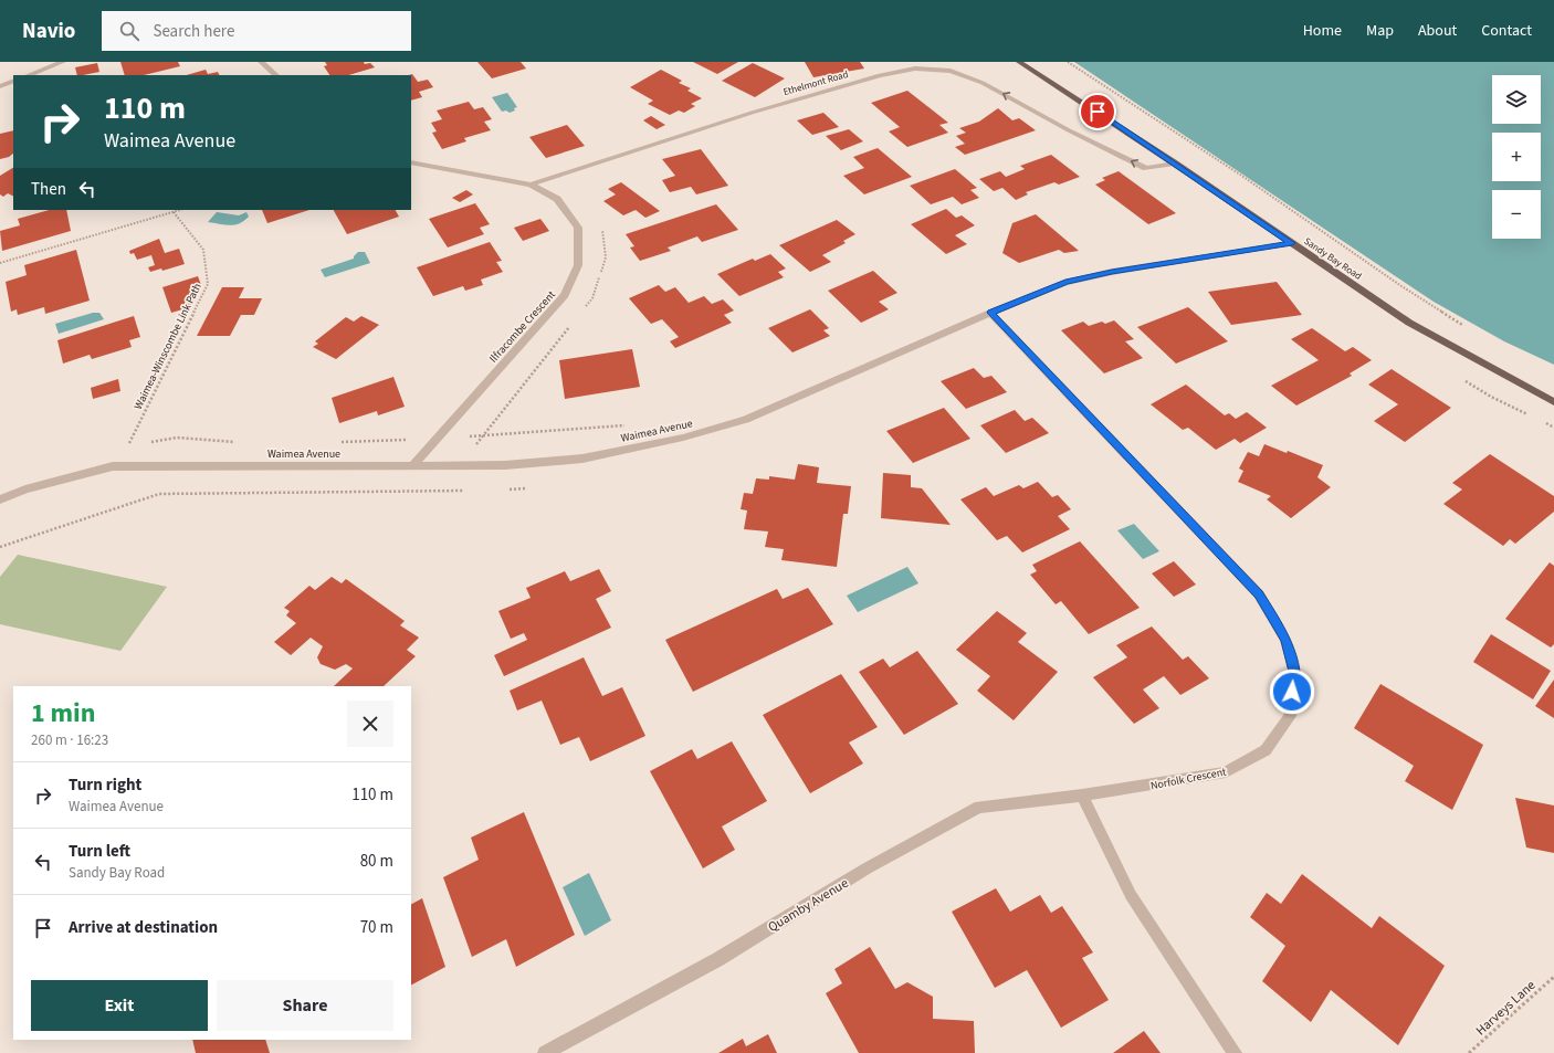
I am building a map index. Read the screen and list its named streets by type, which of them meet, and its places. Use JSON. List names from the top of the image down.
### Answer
{
  "streets": {
    "main road": ["Sandy Bay Road"],
    "street": [
      "Ethelmont Road",
      "Ilfracombe Crescent",
      "Waimea Avenue",
      "Norfolk Crescent",
      "Quamby Avenue"
    ],
    "path": ["Waimea-Winscombe Link Path", "Harveys Lane"]
  },
  "crossings": [
    ["Ethelmont Road", "Sandy Bay Road"],
    ["Ethelmont Road", "Ilfracombe Crescent"],
    ["Sandy Bay Road", "Waimea Avenue"],
    ["Ilfracombe Crescent", "Waimea Avenue"],
    ["Waimea Avenue", "Norfolk Crescent"],
    ["Norfolk Crescent", "Quamby Avenue"]
  ],
  "one_way": ["Ethelmont Road"],
  "page": {
    "header": "Navio",
    "search": "Search here",
    "nav": [
      "Home",
      "Map",
      "About",
      "Contact"
    ],
    "map_buttons": ["+", "−"],
    "turn": ["110 m", "Waimea Avenue"],
    "then": "Then",
    "heading": ["1 min", "260 m · 16:23"],
    "list": [
      {
        "name": "Turn right",
        "note": "Waimea Avenue",
        "value": "110 m"
      },
      {
        "name": "Turn left",
        "note": "Sandy Bay Road",
        "value": "80 m"
      },
      {
        "name": "Arrive at destination",
        "value": "70 m"
      }
    ],
    "buttons": ["Exit", "Share"]
  }
}
